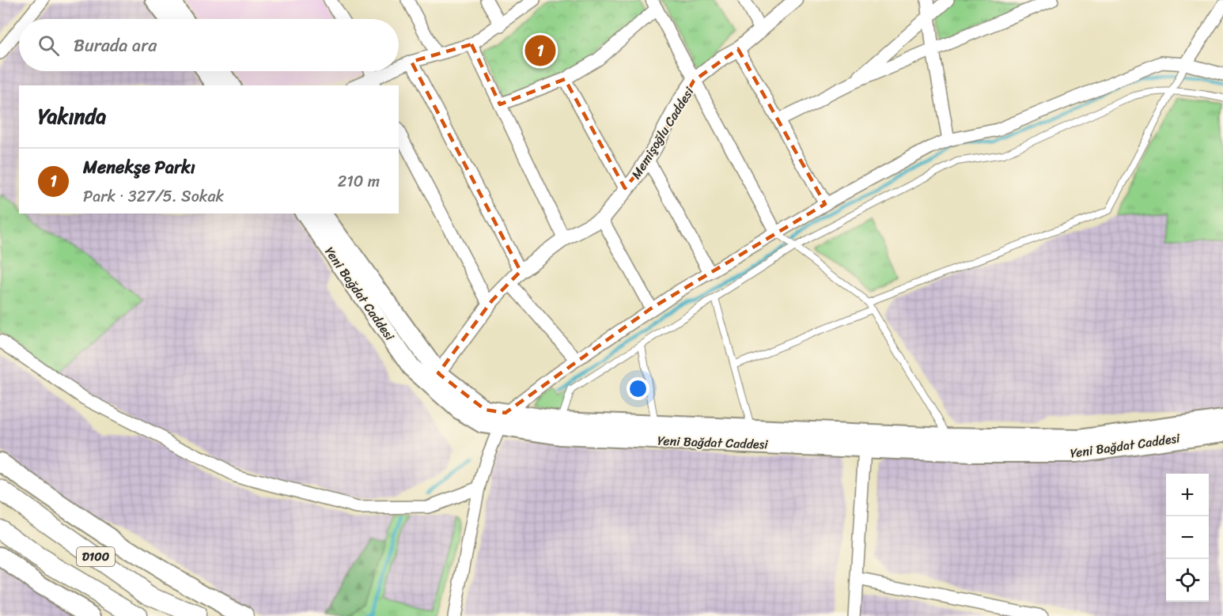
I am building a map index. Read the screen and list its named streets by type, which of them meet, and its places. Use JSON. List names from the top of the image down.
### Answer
{
  "streets": {
    "highway": ["D100"],
    "main road": ["Yeni Bağdat Caddesi"],
    "street": ["Memişoğlu Caddesi"]
  },
  "crossings": [
    ["Memişoğlu Caddesi", "Yeni Bağdat Caddesi"]
  ],
  "page": {
    "search": "Burada ara",
    "pins": "1",
    "heading": "Yakında",
    "list": [
      {
        "mark": "1",
        "name": "Menekşe Parkı",
        "note": "Park · 327/5. Sokak",
        "value": "210 m"
      }
    ],
    "map_buttons": ["+", "−"]
  }
}
